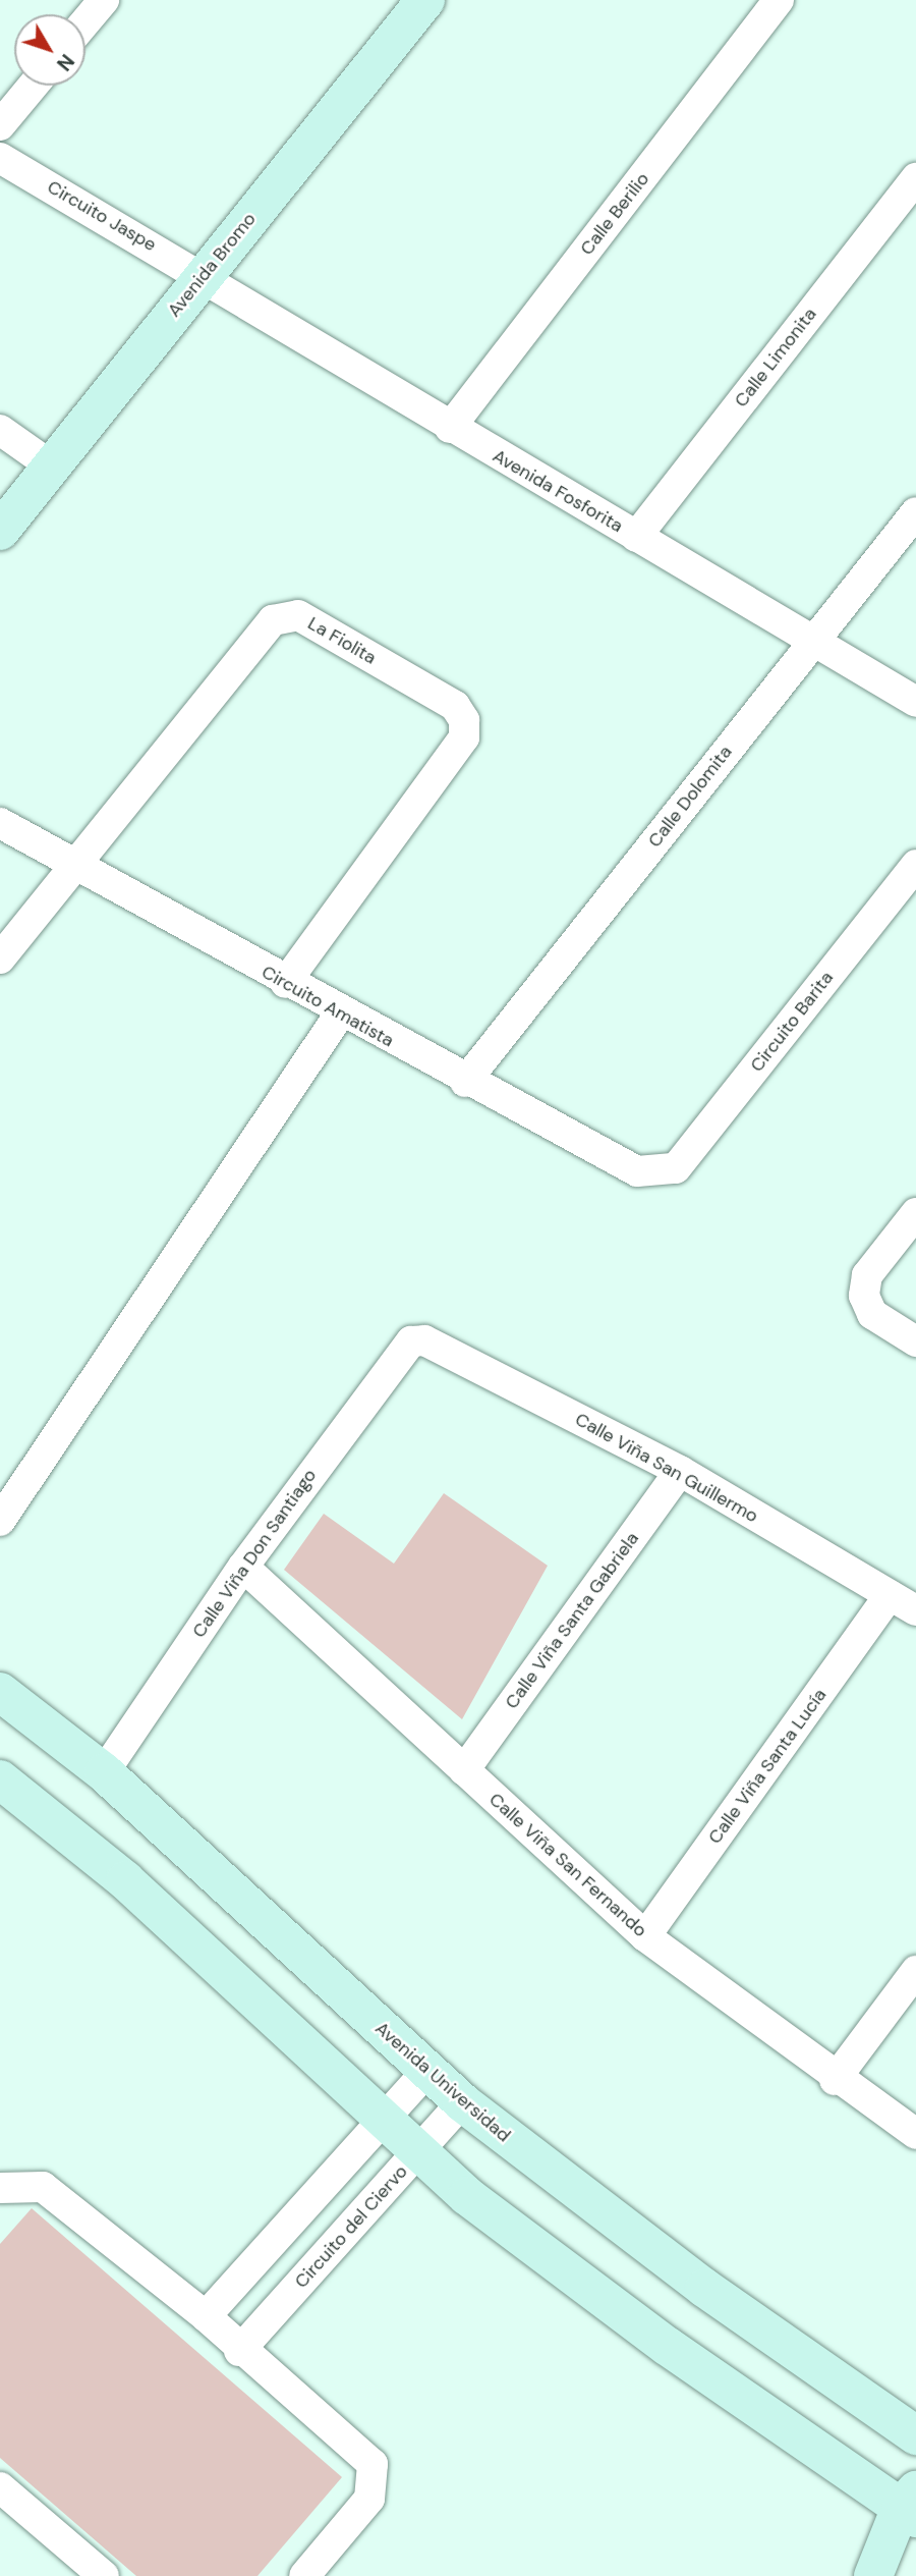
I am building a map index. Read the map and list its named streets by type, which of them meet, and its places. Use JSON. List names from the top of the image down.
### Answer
{
  "streets": {
    "street": [
      "Calle Berilio",
      "Circuito Jaspe",
      "Avenida Bromo",
      "Calle Limonita",
      "Avenida Fosforita",
      "La Fiolita",
      "Calle Dolomita",
      "Circuito Amatista",
      "Circuito Barita",
      "Calle Viña San Guillermo",
      "Calle Viña Don Santiago",
      "Calle Viña Santa Gabriela",
      "Calle Viña Santa Lucía",
      "Calle Viña San Fernando",
      "Avenida Universidad",
      "Circuito del Ciervo"
    ]
  },
  "crossings": [
    ["Calle Berilio", "Avenida Fosforita"],
    ["Circuito Jaspe", "Avenida Bromo"],
    ["Circuito Jaspe", "Avenida Fosforita"],
    ["Avenida Bromo", "Avenida Fosforita"],
    ["Calle Limonita", "Avenida Fosforita"],
    ["Avenida Fosforita", "Calle Dolomita"],
    ["La Fiolita", "Circuito Amatista"],
    ["Calle Dolomita", "Circuito Amatista"],
    ["Circuito Amatista", "Circuito Barita"],
    ["Calle Viña San Guillermo", "Calle Viña Don Santiago"],
    ["Calle Viña San Guillermo", "Calle Viña Santa Gabriela"],
    ["Calle Viña San Guillermo", "Calle Viña Santa Lucía"],
    ["Calle Viña Don Santiago", "Calle Viña San Fernando"],
    ["Calle Viña Don Santiago", "Avenida Universidad"],
    ["Calle Viña Santa Gabriela", "Calle Viña San Fernando"],
    ["Calle Viña Santa Lucía", "Calle Viña San Fernando"],
    ["Avenida Universidad", "Circuito del Ciervo"]
  ],
  "north": "bottom right"
}
